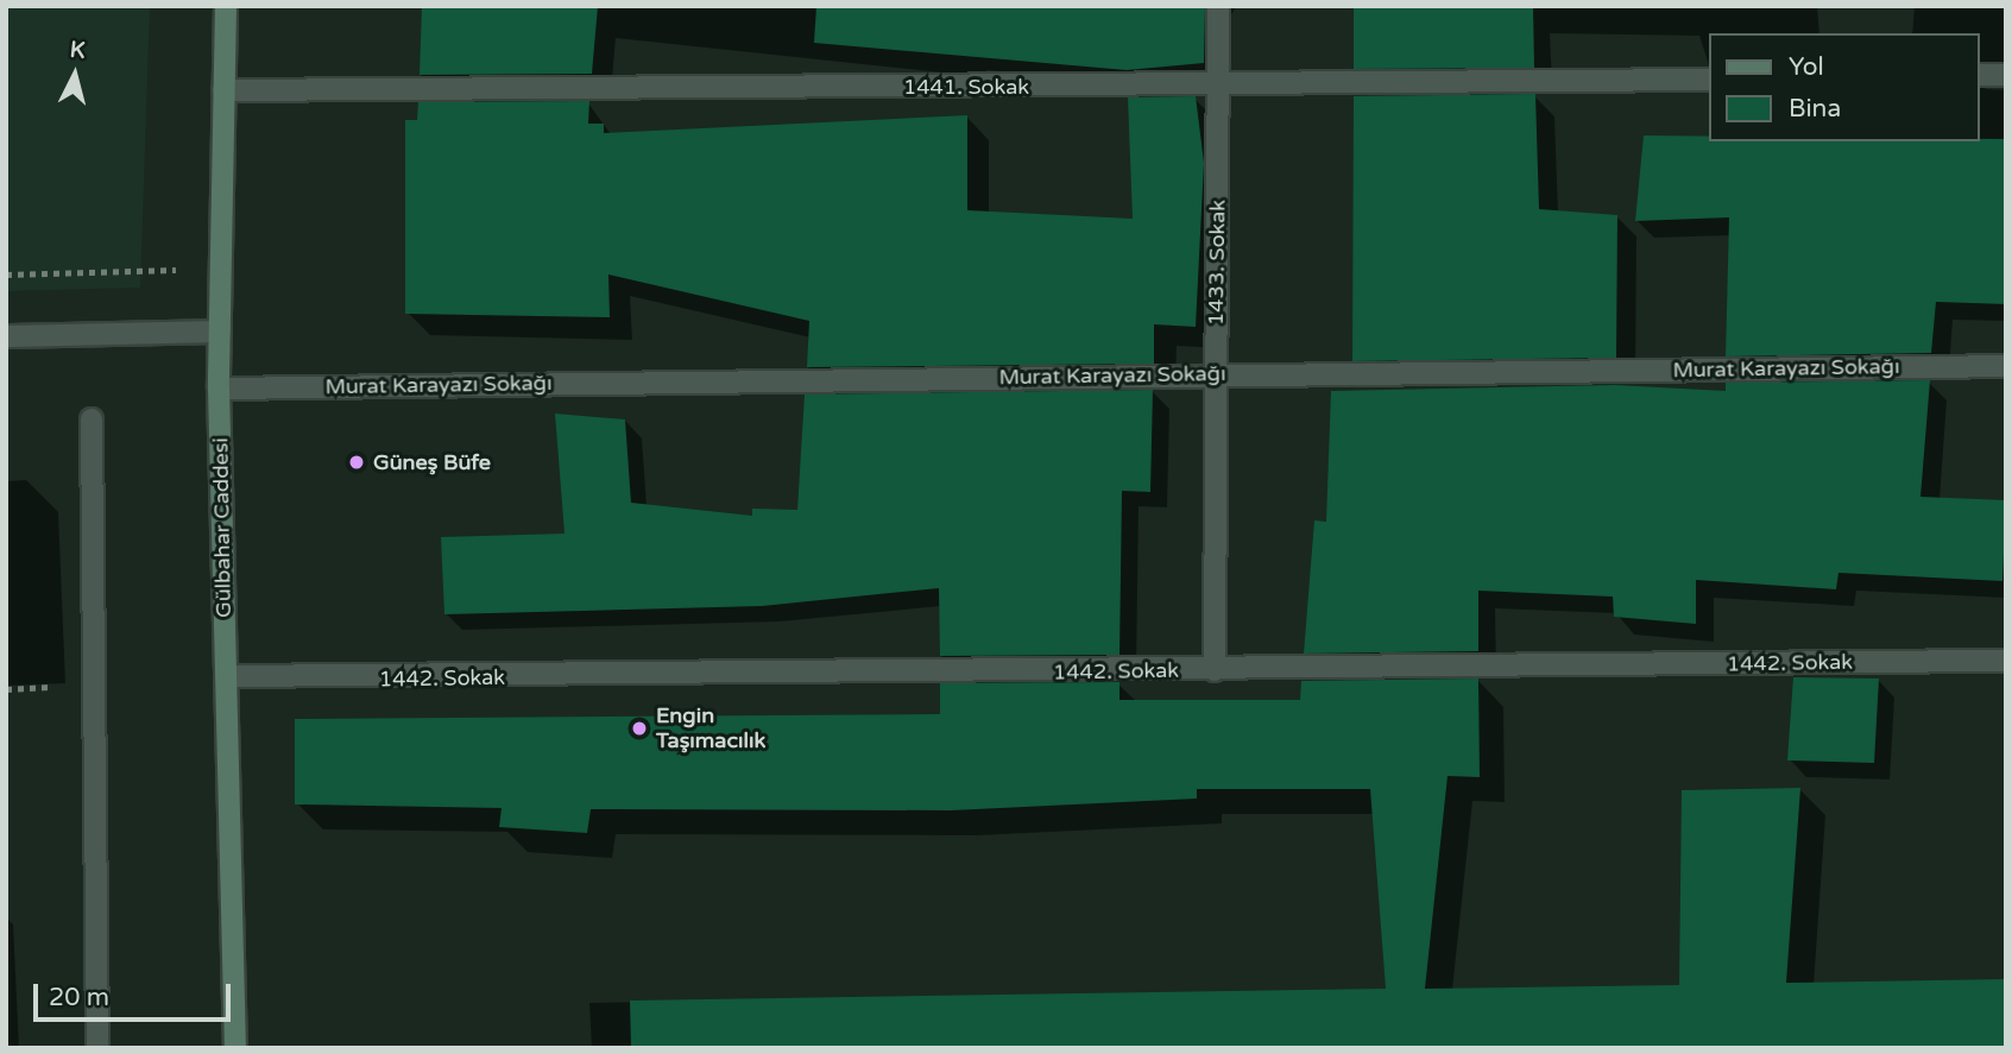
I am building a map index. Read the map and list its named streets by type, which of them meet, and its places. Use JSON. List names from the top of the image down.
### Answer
{
  "streets": {
    "main road": ["Gülbahar Caddesi"],
    "street": [
      "1441. Sokak",
      "1433. Sokak",
      "Murat Karayazı Sokağı",
      "1442. Sokak"
    ]
  },
  "crossings": [
    ["1441. Sokak", "1433. Sokak"],
    ["1441. Sokak", "Gülbahar Caddesi"],
    ["1433. Sokak", "Murat Karayazı Sokağı"],
    ["1433. Sokak", "1442. Sokak"],
    ["Murat Karayazı Sokağı", "Gülbahar Caddesi"],
    ["Gülbahar Caddesi", "1442. Sokak"]
  ],
  "places": ["Güneş Büfe", "Engin Taşımacılık"],
  "legend": ["Yol", "Bina"],
  "scale_bar": "20 m",
  "north": "top"
}
